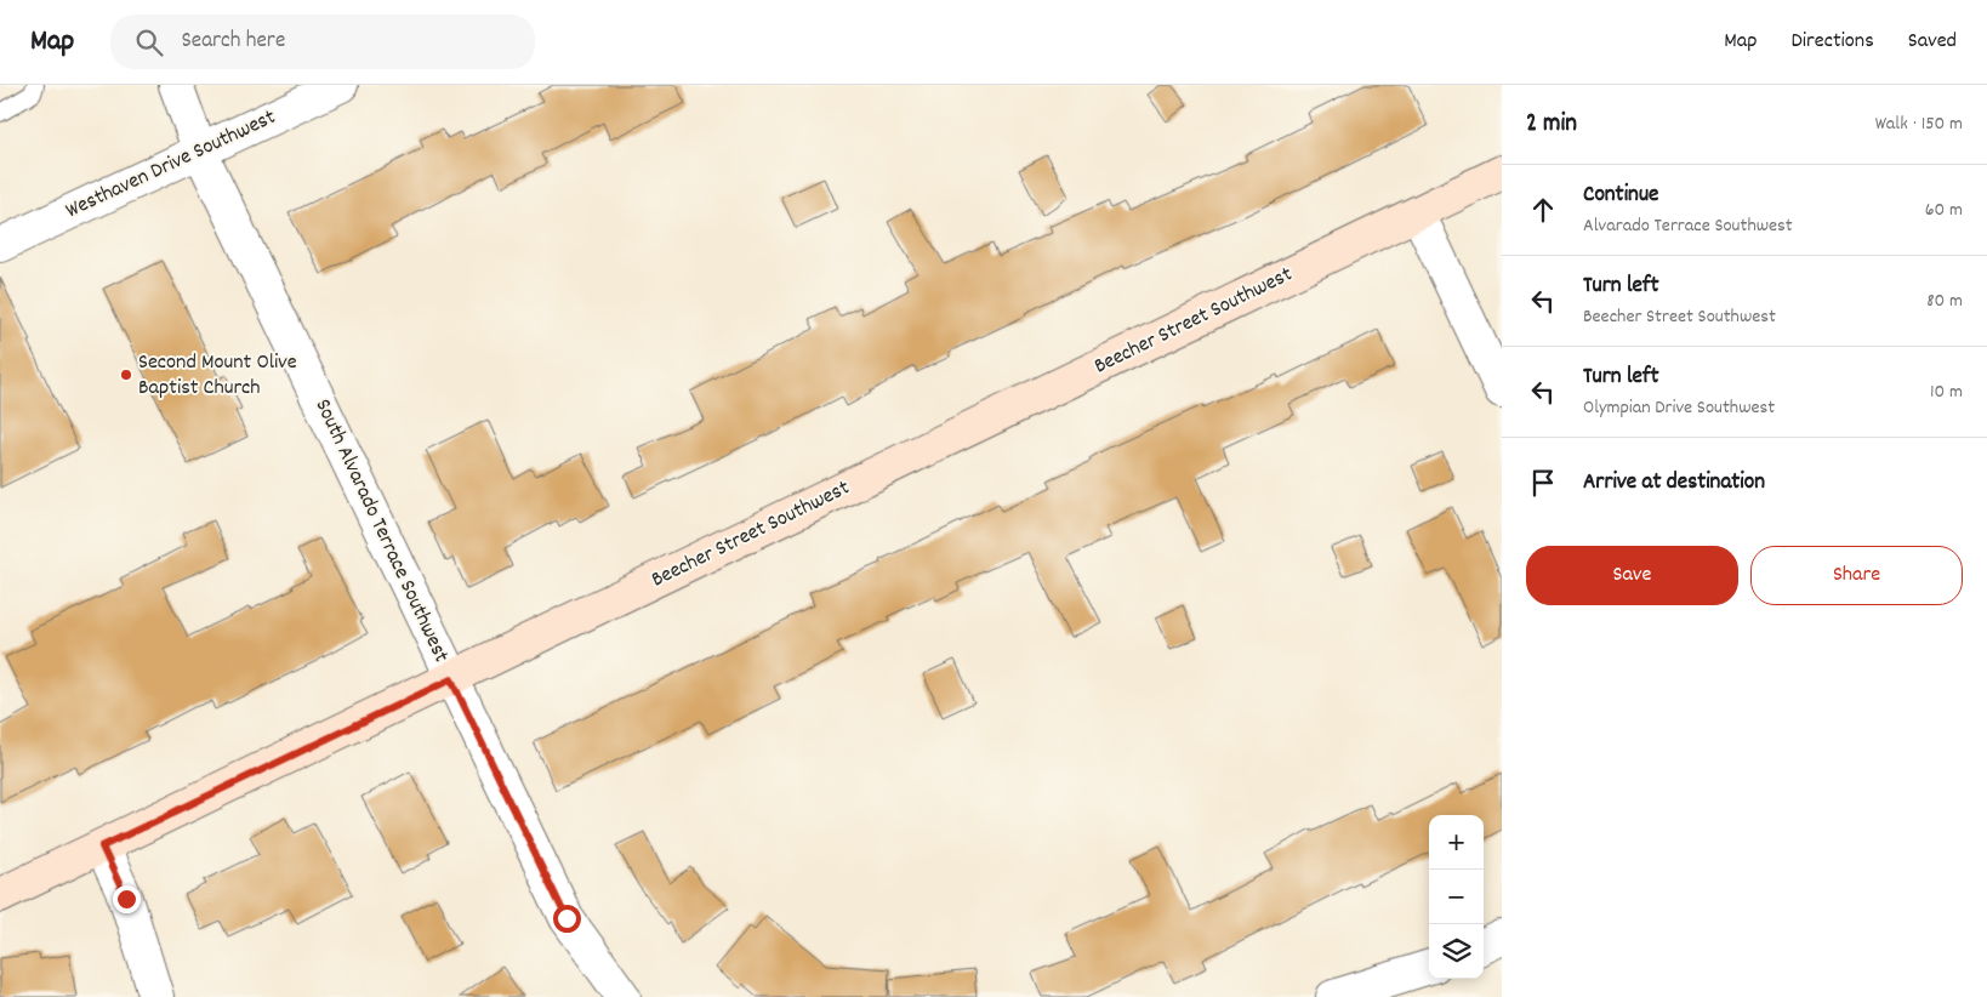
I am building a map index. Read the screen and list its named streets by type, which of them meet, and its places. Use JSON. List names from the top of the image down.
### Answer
{
  "streets": {
    "street": ["Westhaven Drive Southwest", "Beecher Street Southwest", "South Alvarado Terrace Southwest"]
  },
  "crossings": [
    ["Westhaven Drive Southwest", "South Alvarado Terrace Southwest"],
    ["Beecher Street Southwest", "South Alvarado Terrace Southwest"]
  ],
  "places": ["Second Mount Olive Baptist Church"],
  "page": {
    "header": "Map",
    "search": "Search here",
    "nav": ["Map", "Directions", "Saved"],
    "heading": ["2 min", "Walk · 150 m"],
    "list": [
      ["Continue", "Alvarado Terrace Southwest", "60 m"],
      ["Turn left", "Beecher Street Southwest", "80 m"],
      ["Turn left", "Olympian Drive Southwest", "10 m"],
      "Arrive at destination"
    ],
    "buttons": ["Save", "Share"],
    "map_buttons": ["+", "−"]
  }
}
